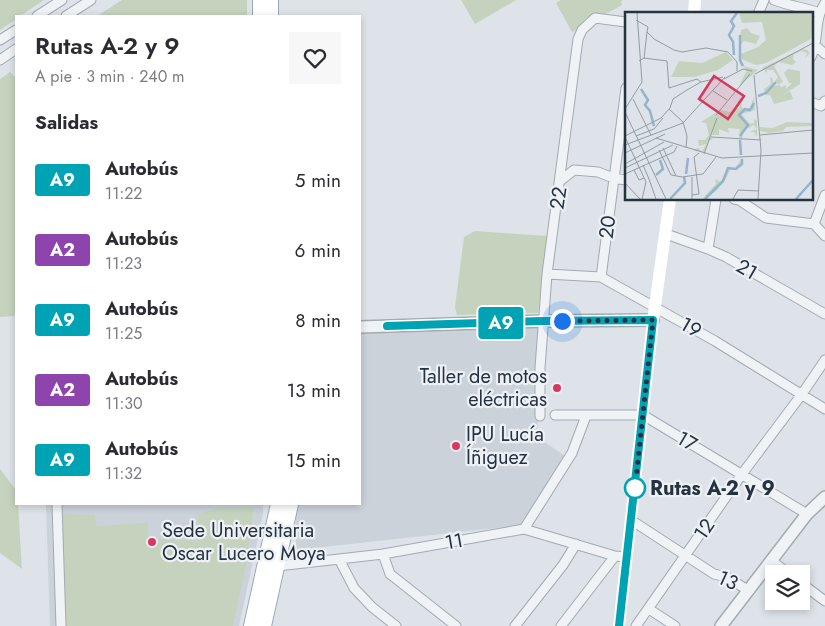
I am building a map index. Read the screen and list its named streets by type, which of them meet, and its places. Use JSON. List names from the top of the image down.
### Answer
{
  "streets": {
    "street": [
      "22",
      "20",
      "21",
      "19",
      "17",
      "12",
      "11",
      "13"
    ]
  },
  "crossings": [
    ["22", "19"],
    ["20", "19"],
    ["19", "12"],
    ["17", "12"],
    ["12", "13"]
  ],
  "places": [
    "Taller de motos eléctricas",
    "IPU Lucía Íñiguez",
    "Rutas A-2 y 9",
    "Sede Universitaria Oscar Lucero Moya"
  ],
  "lines": ["bus line A9"],
  "page": {
    "on_map": "A9",
    "heading": [
      ["Rutas A-2 y 9", "A pie · 3 min · 240 m"],
      "Salidas"
    ],
    "list": [
      {
        "mark": "A9",
        "name": "Autobús",
        "note": "11:22",
        "value": "5 min"
      },
      {
        "mark": "A2",
        "name": "Autobús",
        "note": "11:23",
        "value": "6 min"
      },
      {
        "mark": "A9",
        "name": "Autobús",
        "note": "11:25",
        "value": "8 min"
      },
      {
        "mark": "A2",
        "name": "Autobús",
        "note": "11:30",
        "value": "13 min"
      },
      {
        "mark": "A9",
        "name": "Autobús",
        "note": "11:32",
        "value": "15 min"
      }
    ]
  }
}
